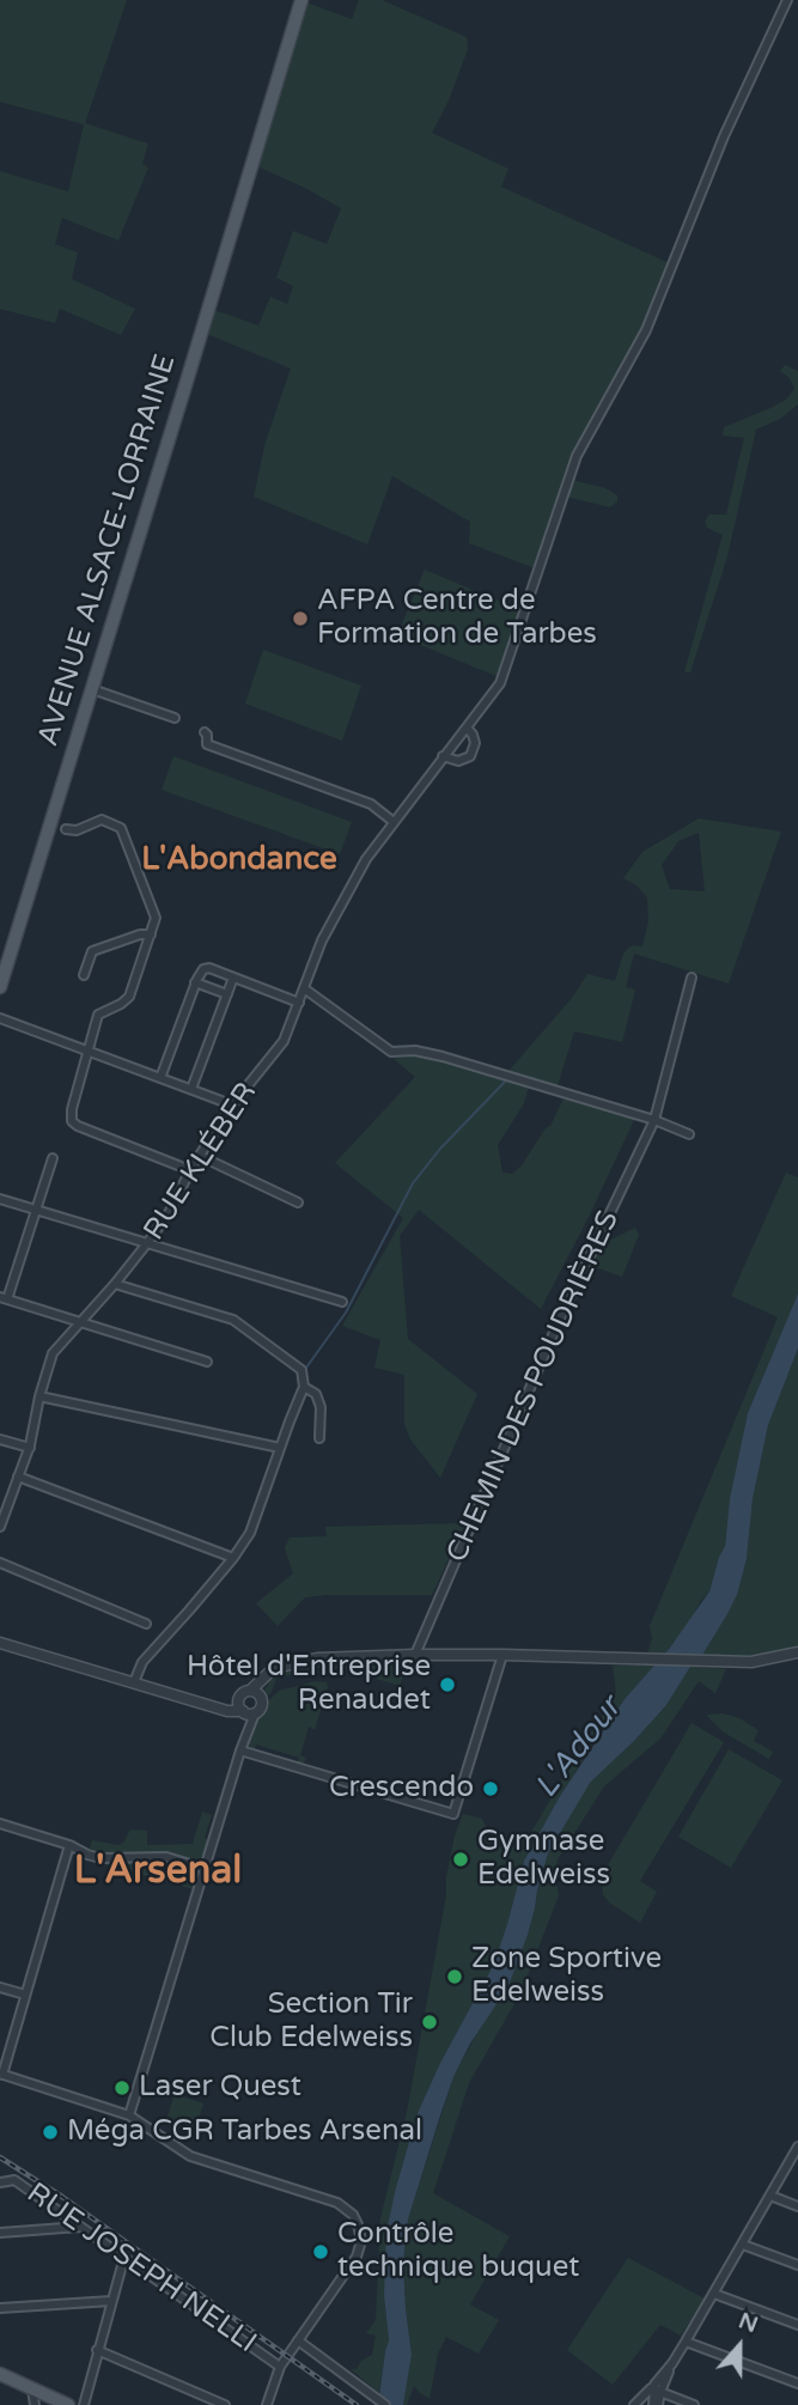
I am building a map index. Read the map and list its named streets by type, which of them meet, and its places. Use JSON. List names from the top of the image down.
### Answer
{
  "streets": {
    "main road": ["AVENUE ALSACE-LORRAINE"],
    "street": ["RUE KLÉBER", "CHEMIN DES POUDRIÈRES", "RUE JOSEPH NELLI"]
  },
  "districts": ["L'Abondance", "L'Arsenal"],
  "water": ["L'Adour"],
  "places": [
    "AFPA Centre de Formation de Tarbes",
    "Hôtel d'Entreprise Renaudet",
    "Crescendo",
    "Gymnase Edelweiss",
    "Zone Sportive Edelweiss",
    "Section Tir Club Edelweiss",
    "Laser Quest",
    "Méga CGR Tarbes Arsenal",
    "Contrôle technique buquet"
  ],
  "north": "top"
}
